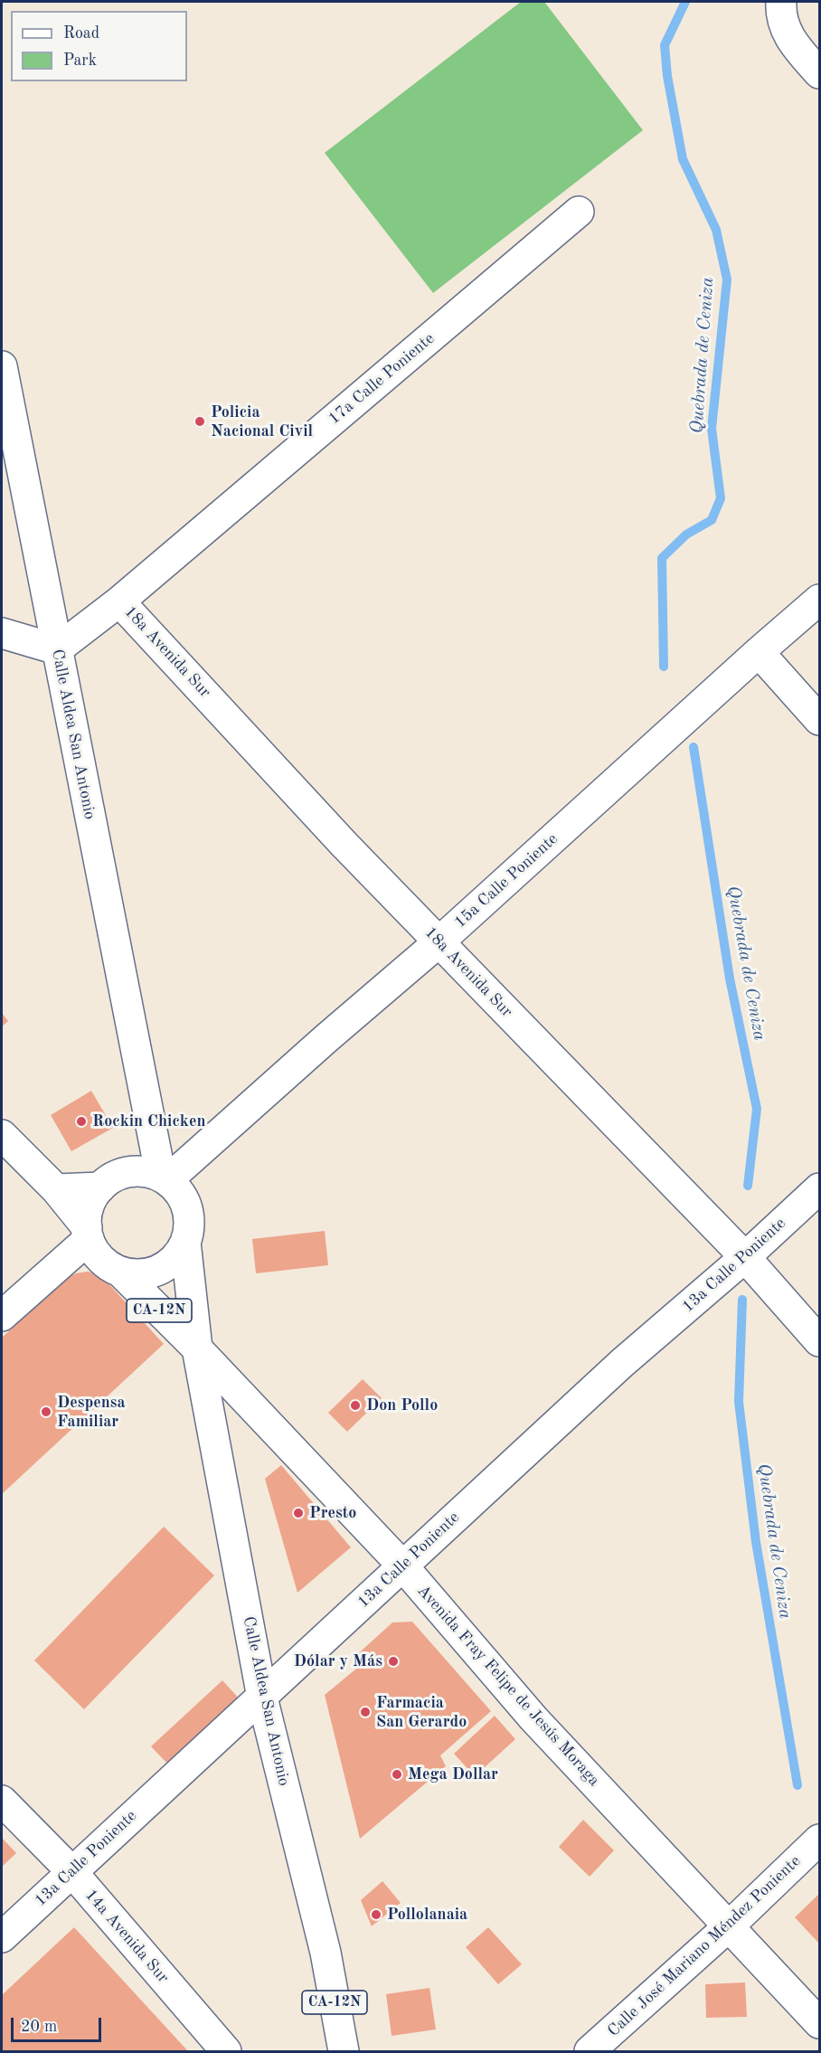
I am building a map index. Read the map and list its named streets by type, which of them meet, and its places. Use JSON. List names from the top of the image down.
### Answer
{
  "streets": {
    "street": [
      "17a Calle Poniente",
      "18a Avenida Sur",
      "Calle Aldea San Antonio",
      "15a Calle Poniente",
      "13a Calle Poniente",
      "CA-12N",
      "Avenida Fray Felipe de Jesús Moraga",
      "14a Avenida Sur",
      "Calle José Mariano Méndez Poniente"
    ]
  },
  "crossings": [
    ["17a Calle Poniente", "18a Avenida Sur"],
    ["17a Calle Poniente", "Calle Aldea San Antonio"],
    ["18a Avenida Sur", "15a Calle Poniente"],
    ["18a Avenida Sur", "13a Calle Poniente"],
    ["Calle Aldea San Antonio", "15a Calle Poniente"],
    ["Calle Aldea San Antonio", "13a Calle Poniente"],
    ["Calle Aldea San Antonio", "CA-12N"],
    ["Calle Aldea San Antonio", "Avenida Fray Felipe de Jesús Moraga"],
    ["15a Calle Poniente", "CA-12N"],
    ["13a Calle Poniente", "Avenida Fray Felipe de Jesús Moraga"],
    ["13a Calle Poniente", "14a Avenida Sur"],
    ["CA-12N", "Avenida Fray Felipe de Jesús Moraga"],
    ["Avenida Fray Felipe de Jesús Moraga", "Calle José Mariano Méndez Poniente"]
  ],
  "water": ["Quebrada de Ceniza"],
  "places": [
    "Policia Nacional Civil",
    "Rockin Chicken",
    "Don Pollo",
    "Despensa Familiar",
    "Presto",
    "Dólar y Más",
    "Farmacia San Gerardo",
    "Mega Dollar",
    "Pollolanaia"
  ],
  "legend": ["Road", "Park"],
  "scale_bar": "20 m"
}
